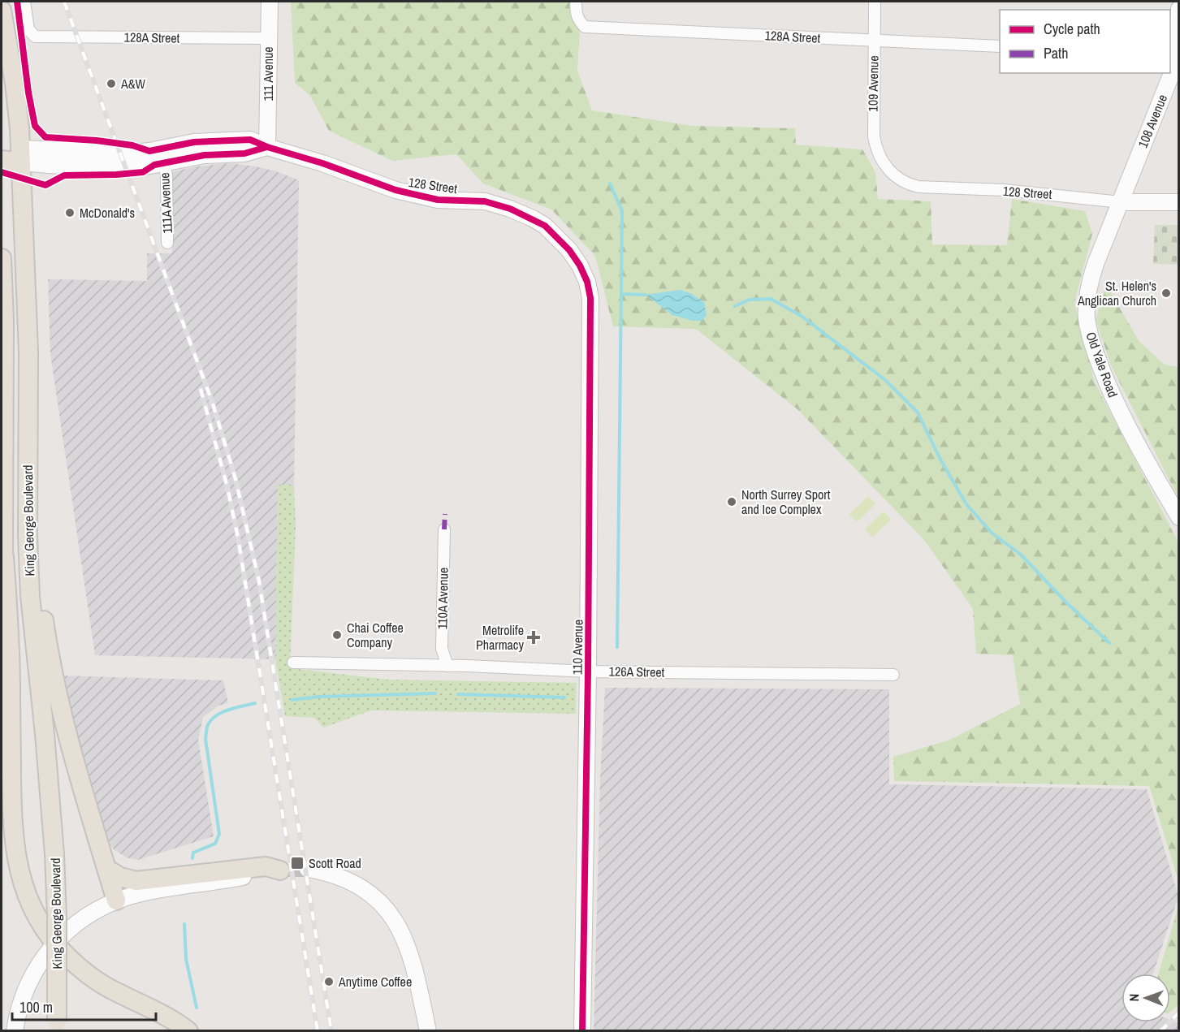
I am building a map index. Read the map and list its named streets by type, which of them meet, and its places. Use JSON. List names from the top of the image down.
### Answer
{
  "streets": {
    "main road": [
      "111 Avenue",
      "108 Avenue",
      "128 Street",
      "Old Yale Road",
      "King George Boulevard",
      "110 Avenue"
    ],
    "street": [
      "128A Street",
      "109 Avenue",
      "111A Avenue",
      "110A Avenue",
      "126A Street"
    ]
  },
  "crossings": [
    ["128A Street", "111 Avenue"],
    ["128A Street", "109 Avenue"],
    ["111 Avenue", "128 Street"],
    ["109 Avenue", "128 Street"],
    ["108 Avenue", "128 Street"],
    ["108 Avenue", "Old Yale Road"],
    ["128 Street", "111A Avenue"],
    ["128 Street", "Old Yale Road"],
    ["128 Street", "King George Boulevard"],
    ["128 Street", "110 Avenue"],
    ["110A Avenue", "126A Street"],
    ["110 Avenue", "126A Street"]
  ],
  "places": {
    "other": [
      "A&W",
      "McDonald's",
      "St. Helen's Anglican Church",
      "North Surrey Sport and Ice Complex",
      "Chai Coffee Company",
      "Anytime Coffee"
    ],
    "health": ["Metrolife Pharmacy"],
    "transit": ["Scott Road"]
  },
  "legend": ["Cycle path", "Path"],
  "scale_bar": "100 m",
  "north": "left"
}
